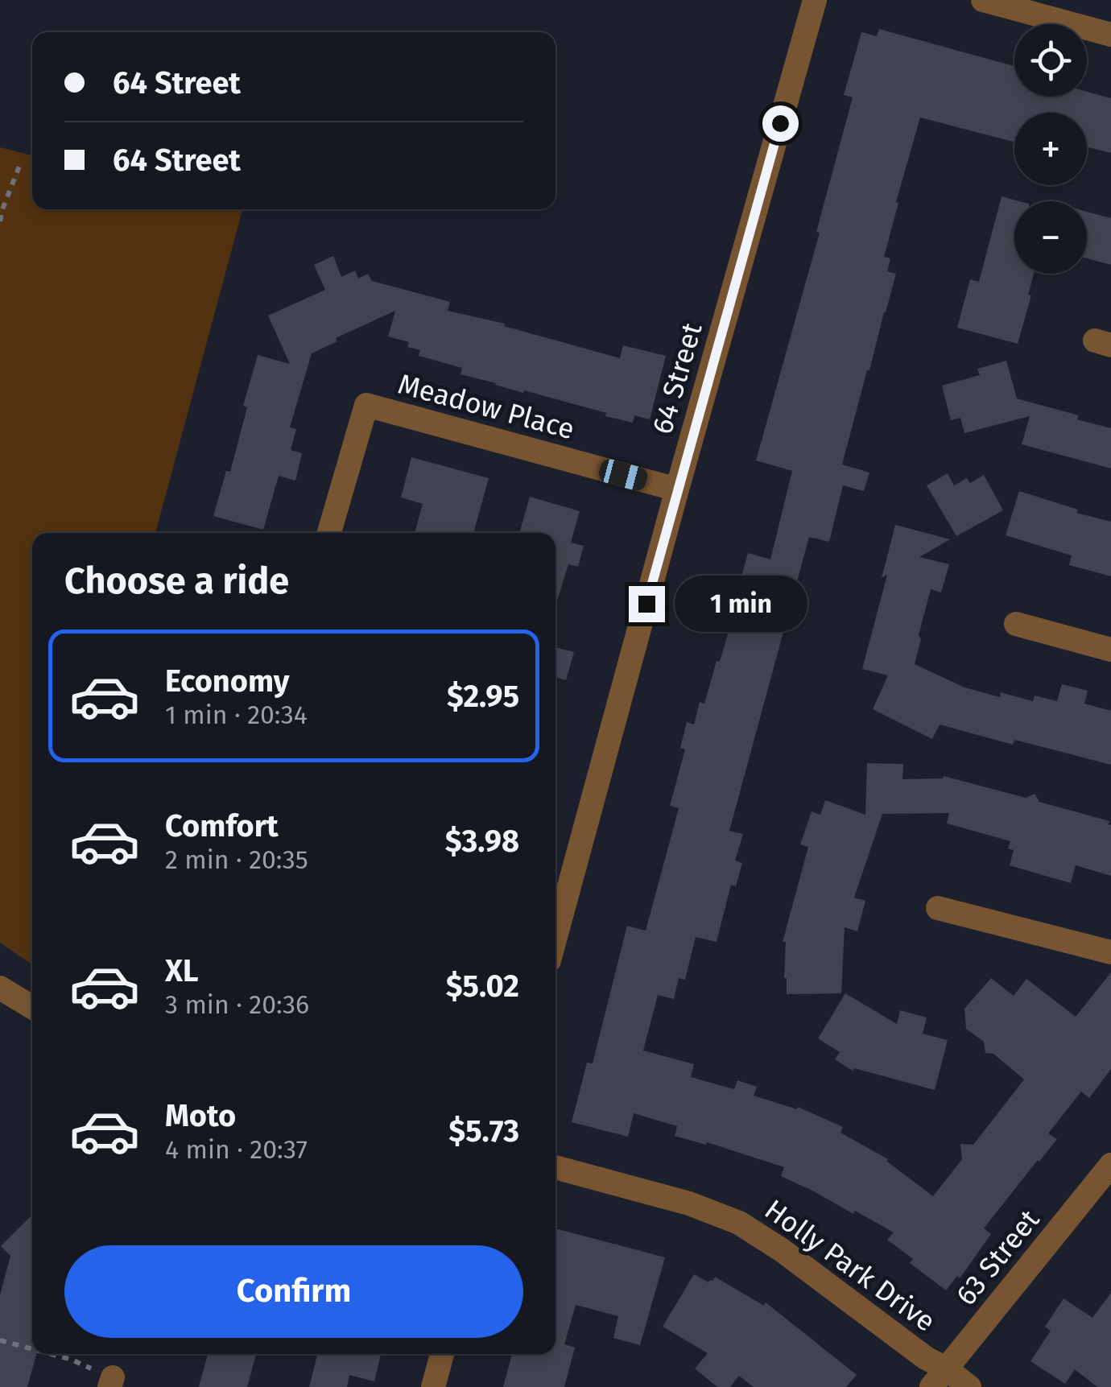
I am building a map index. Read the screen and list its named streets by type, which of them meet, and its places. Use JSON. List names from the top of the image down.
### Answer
{
  "streets": {
    "street": [
      "64 Street",
      "Meadow Place",
      "63 Street",
      "Holly Park Drive"
    ]
  },
  "crossings": [
    ["64 Street", "Meadow Place"],
    ["63 Street", "Holly Park Drive"]
  ],
  "page": {
    "map_buttons": ["+", "−"],
    "banner": ["64 Street", "64 Street"],
    "heading": "Choose a ride",
    "bubble": "1 min",
    "list": [
      {
        "name": "Economy",
        "note": "1 min · 20:34",
        "value": "$2.95"
      },
      {
        "name": "Comfort",
        "note": "2 min · 20:35",
        "value": "$3.98"
      },
      {
        "name": "XL",
        "note": "3 min · 20:36",
        "value": "$5.02"
      },
      {
        "name": "Moto",
        "note": "4 min · 20:37",
        "value": "$5.73"
      }
    ],
    "buttons": "Confirm"
  }
}
